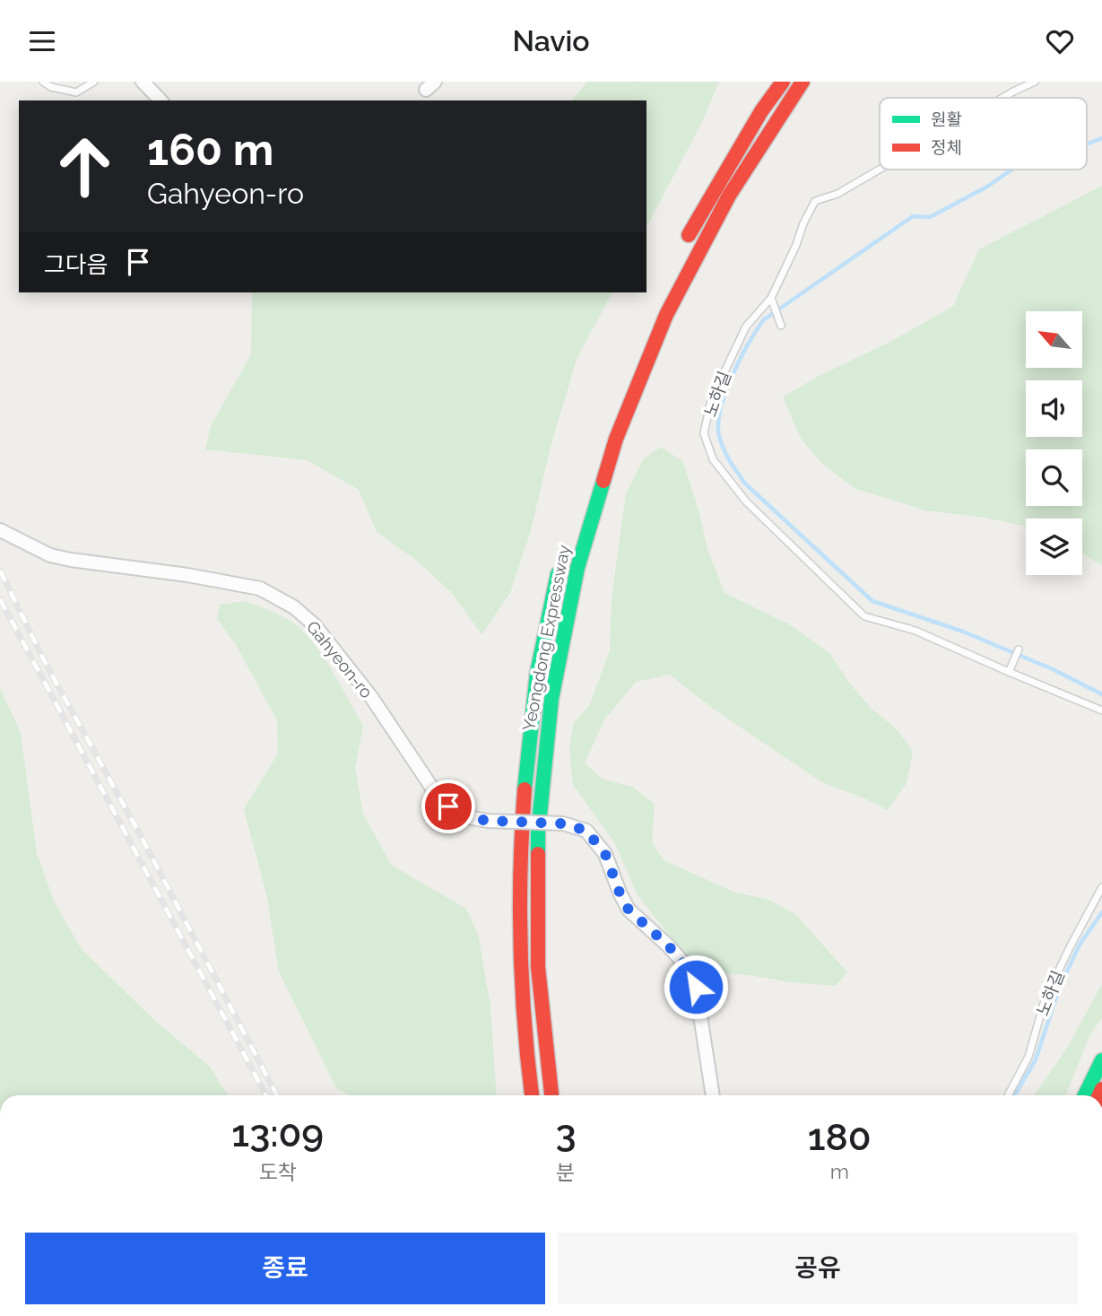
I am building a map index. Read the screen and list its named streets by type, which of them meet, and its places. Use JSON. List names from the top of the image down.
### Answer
{
  "streets": {
    "main road": ["Yeongdong Expressway"],
    "street": ["Gahyeon-ro"],
    "lane": ["노하길"]
  },
  "legend": ["원활", "정체"],
  "north": "top left",
  "page": {
    "header": "Navio",
    "turn": ["160 m", "Gahyeon-ro"],
    "then": "그다음",
    "eta": [
      "13:09",
      "도착",
      "3",
      "분",
      "180",
      "m"
    ],
    "buttons": ["종료", "공유"]
  }
}
